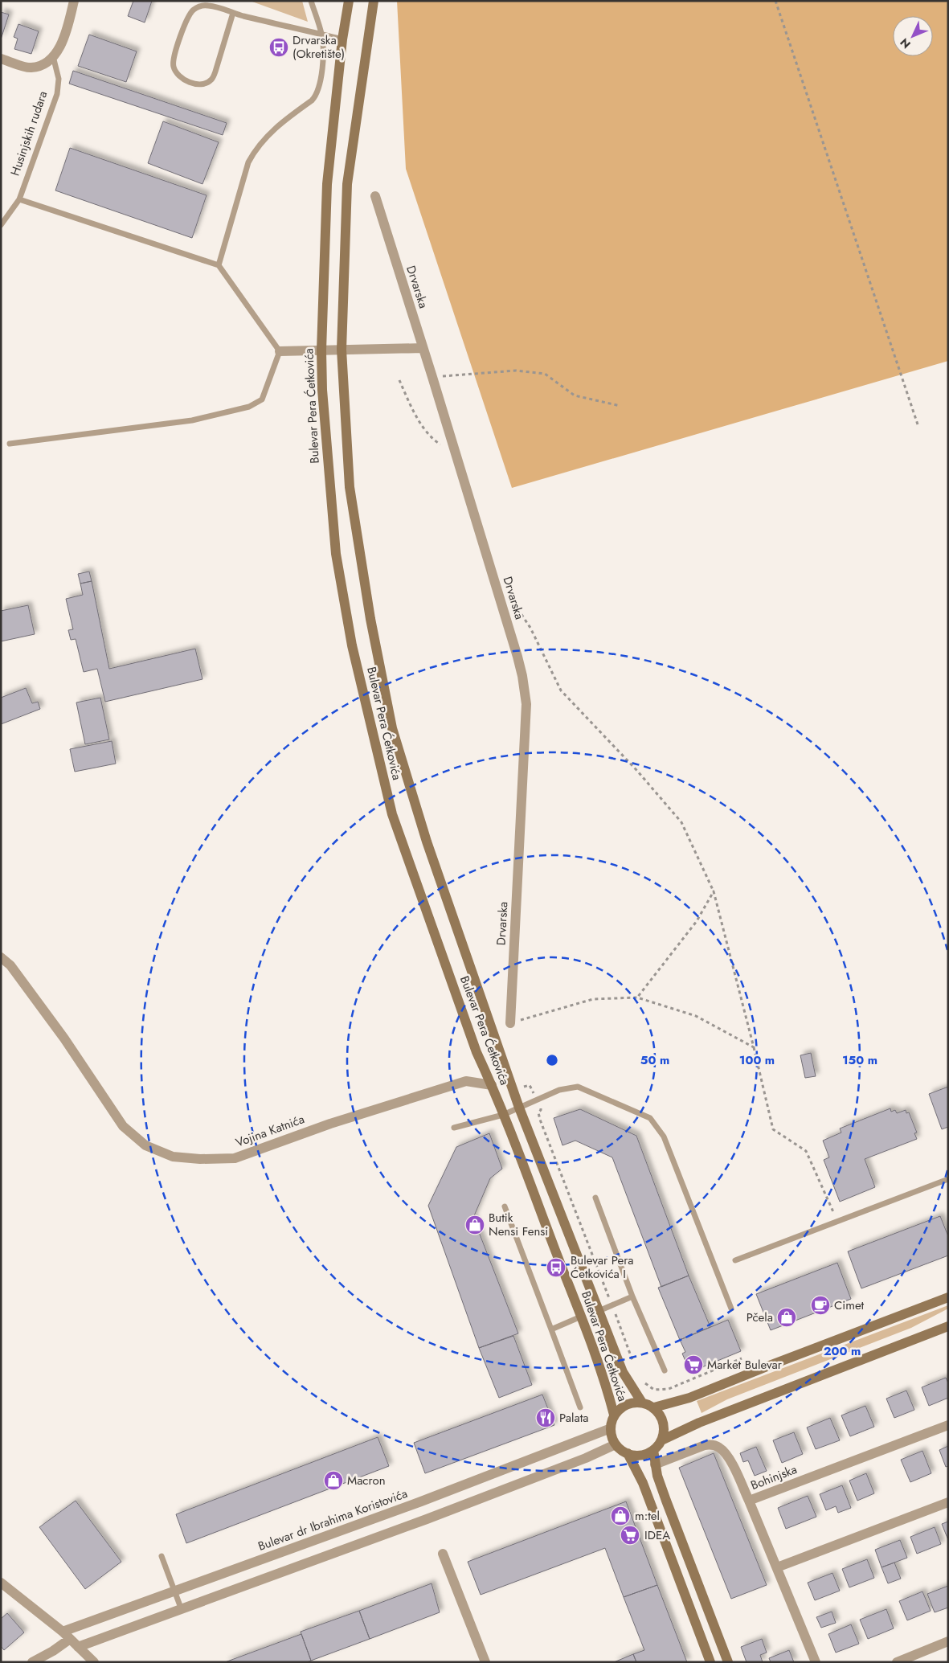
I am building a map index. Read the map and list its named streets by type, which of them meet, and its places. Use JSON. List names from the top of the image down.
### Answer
{
  "streets": {
    "main road": ["Bulevar Pera Ćetkovića"],
    "street": [
      "Drvarska",
      "Vojina Katnića",
      "Bohinjska",
      "Bulevar dr Ibrahima Koristovića"
    ],
    "lane": ["Husinjskih rudara"]
  },
  "crossings": [
    ["Bulevar Pera Ćetkovića", "Vojina Katnića"],
    ["Bulevar Pera Ćetkovića", "Bulevar dr Ibrahima Koristovića"]
  ],
  "places": {
    "bus stop": ["Drvarska (Okretište)", "Bulevar Pera Ćetkovića I"],
    "shop": [
      "Butik Nensi Fensi",
      "Pčela",
      "Macron",
      "m:tel"
    ],
    "cafe": ["Cimet"],
    "supermarket": ["Market Bulevar", "IDEA"],
    "restaurant": ["Palata"]
  },
  "north": "bottom left",
  "rings": [
    "50 m",
    "100 m",
    "150 m",
    "200 m"
  ]
}
